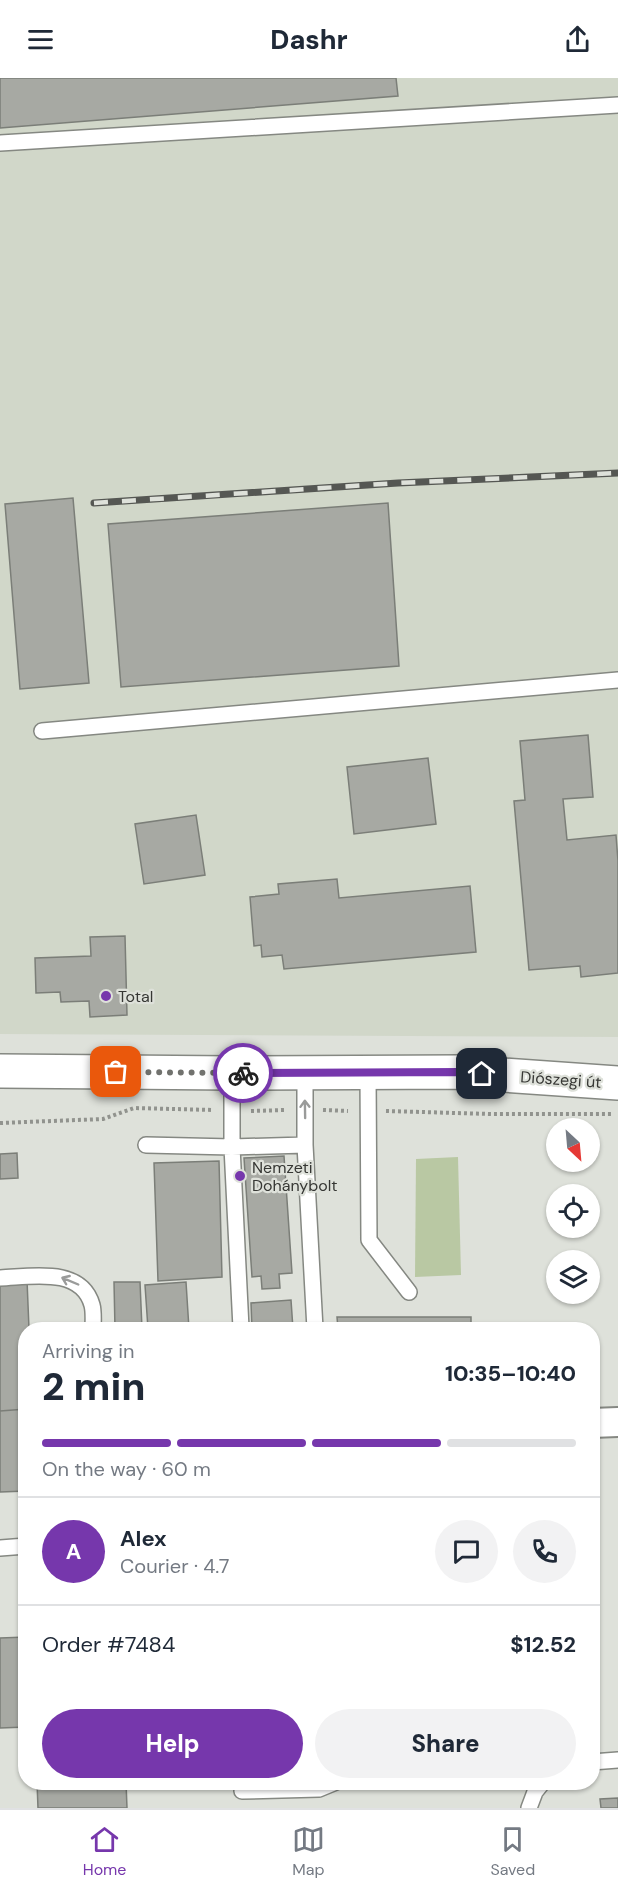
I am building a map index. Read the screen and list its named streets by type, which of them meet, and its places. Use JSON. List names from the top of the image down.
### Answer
{
  "streets": {
    "main road": ["Diószegi út"]
  },
  "places": ["Total", "Nemzeti Dohánybolt"],
  "north": "bottom right",
  "page": {
    "header": "Dashr",
    "heading": ["2 min", "Arriving in", "10:35–10:40"],
    "panel": [
      "Alex",
      "Courier · 4.7",
      "Order #7484",
      "$12.52"
    ],
    "bar": "On the way · 60 m",
    "round": "A",
    "buttons": ["Help", "Share"],
    "tabs": ["Home", "Map", "Saved"]
  }
}
